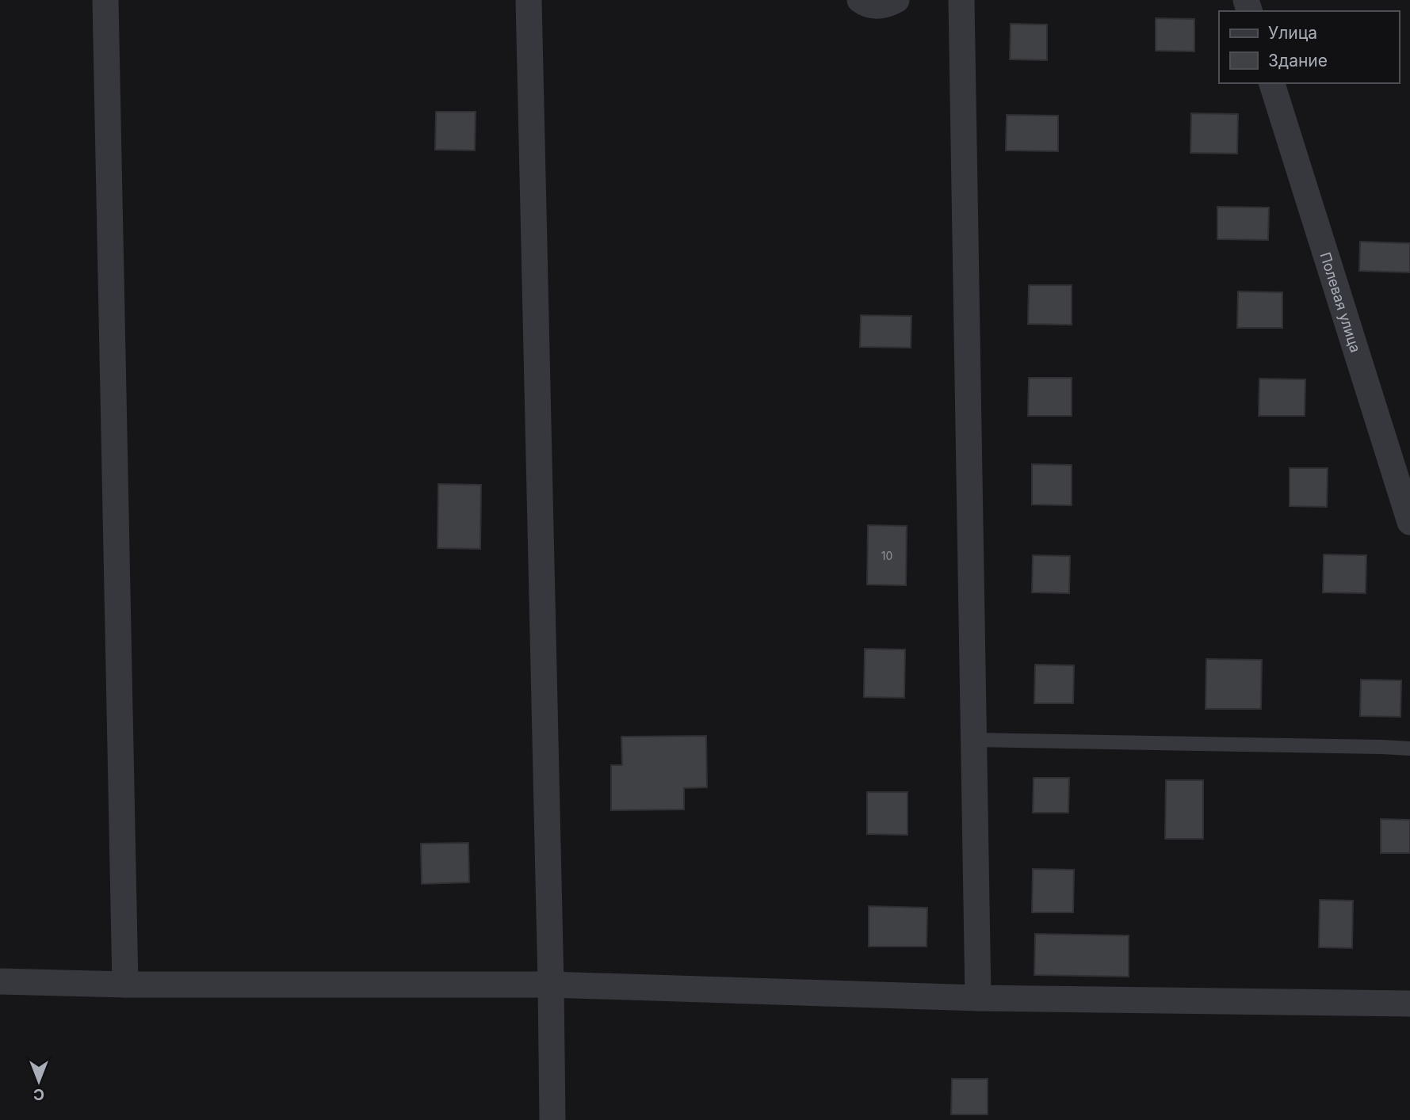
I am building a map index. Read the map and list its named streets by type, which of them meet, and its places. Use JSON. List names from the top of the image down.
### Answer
{
  "streets": {
    "street": ["Полевая улица"]
  },
  "house_numbers": ["10"],
  "legend": ["Улица", "Здание"],
  "north": "bottom"
}
